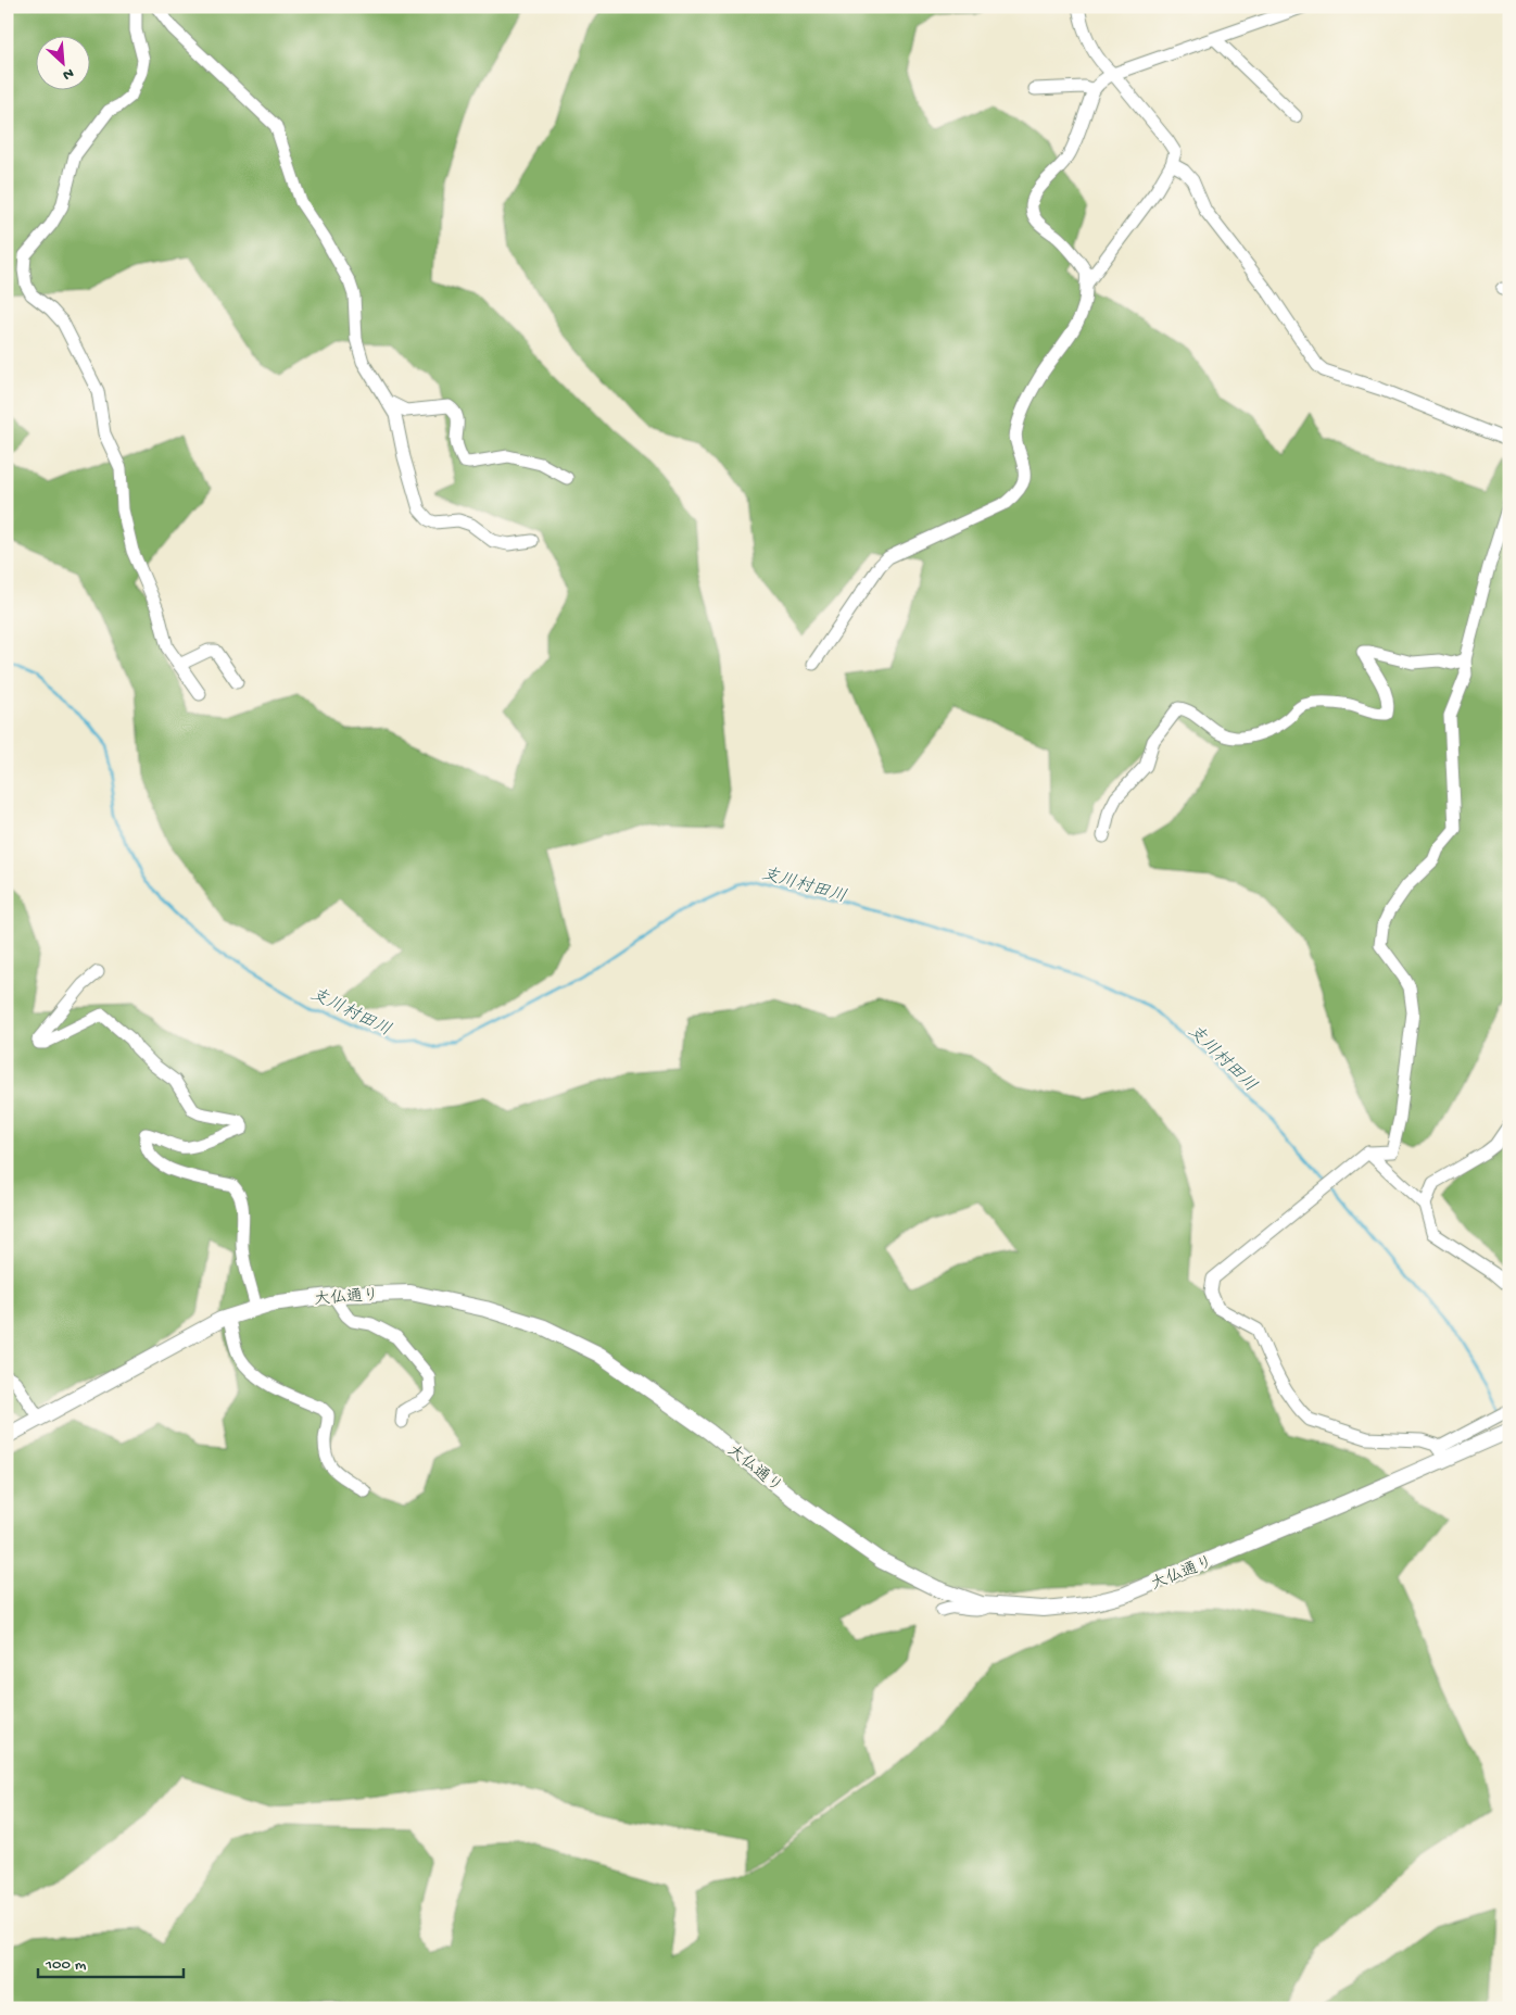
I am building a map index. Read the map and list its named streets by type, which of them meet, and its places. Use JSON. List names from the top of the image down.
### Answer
{
  "streets": {
    "street": ["大仏通り"]
  },
  "water": ["支川村田川"],
  "scale_bar": "100 m",
  "north": "bottom right"
}
